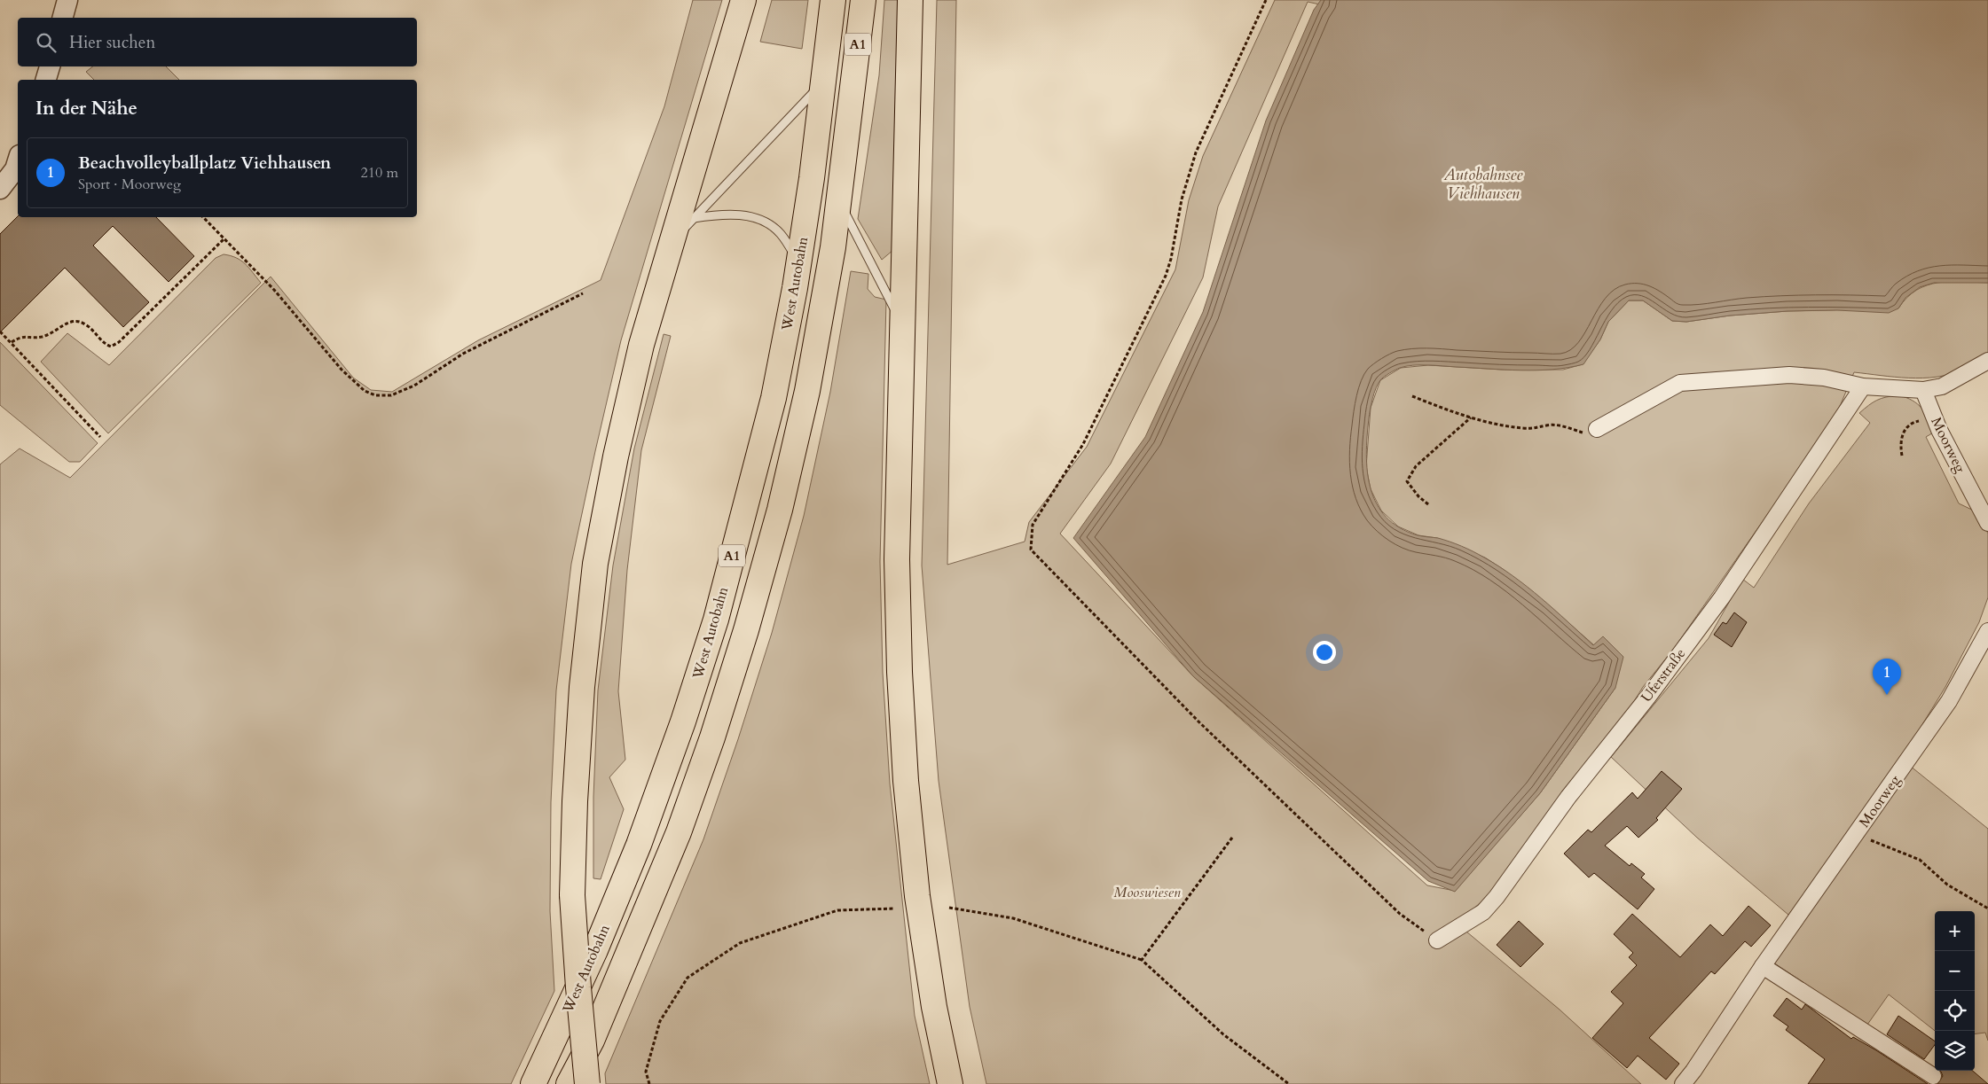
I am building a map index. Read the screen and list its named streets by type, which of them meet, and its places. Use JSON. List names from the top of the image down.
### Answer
{
  "streets": {
    "highway": ["A1", "West Autobahn"],
    "street": ["Moorweg", "Uferstraße"]
  },
  "water": ["Autobahnsee Viehhausen"],
  "parks": ["Mooswiesen"],
  "page": {
    "search": "Hier suchen",
    "heading": "In der Nähe",
    "list": [
      {
        "mark": "1",
        "name": "Beachvolleyballplatz Viehhausen",
        "note": "Sport · Moorweg",
        "value": "210 m"
      }
    ],
    "pins": "1",
    "map_buttons": ["+", "−"]
  }
}
